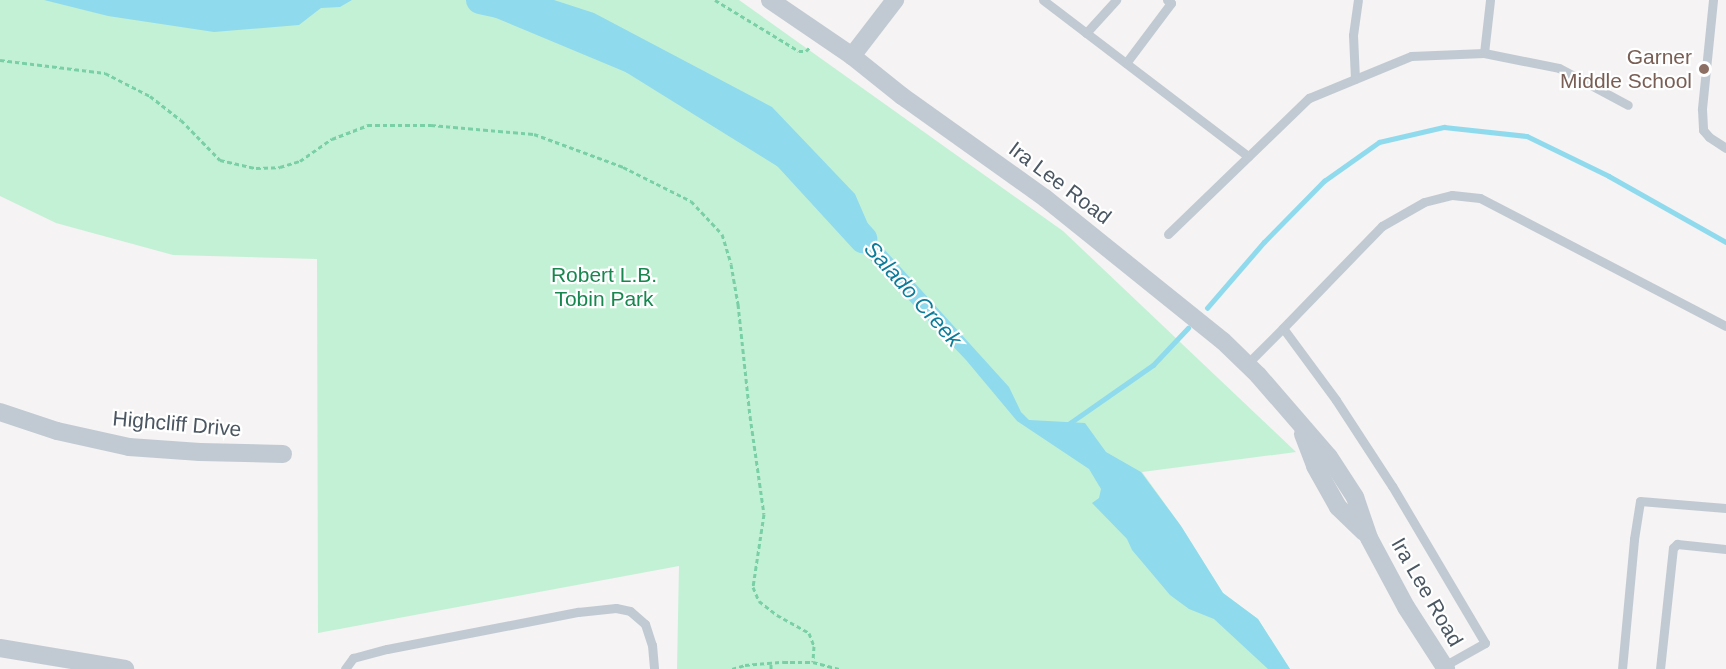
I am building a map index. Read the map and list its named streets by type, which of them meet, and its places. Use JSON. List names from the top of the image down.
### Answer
{
  "streets": {
    "street": ["Ira Lee Road", "Highcliff Drive"]
  },
  "water": ["Salado Creek"],
  "parks": ["Robert L.B. Tobin Park"],
  "places": ["Garner Middle School"]
}
